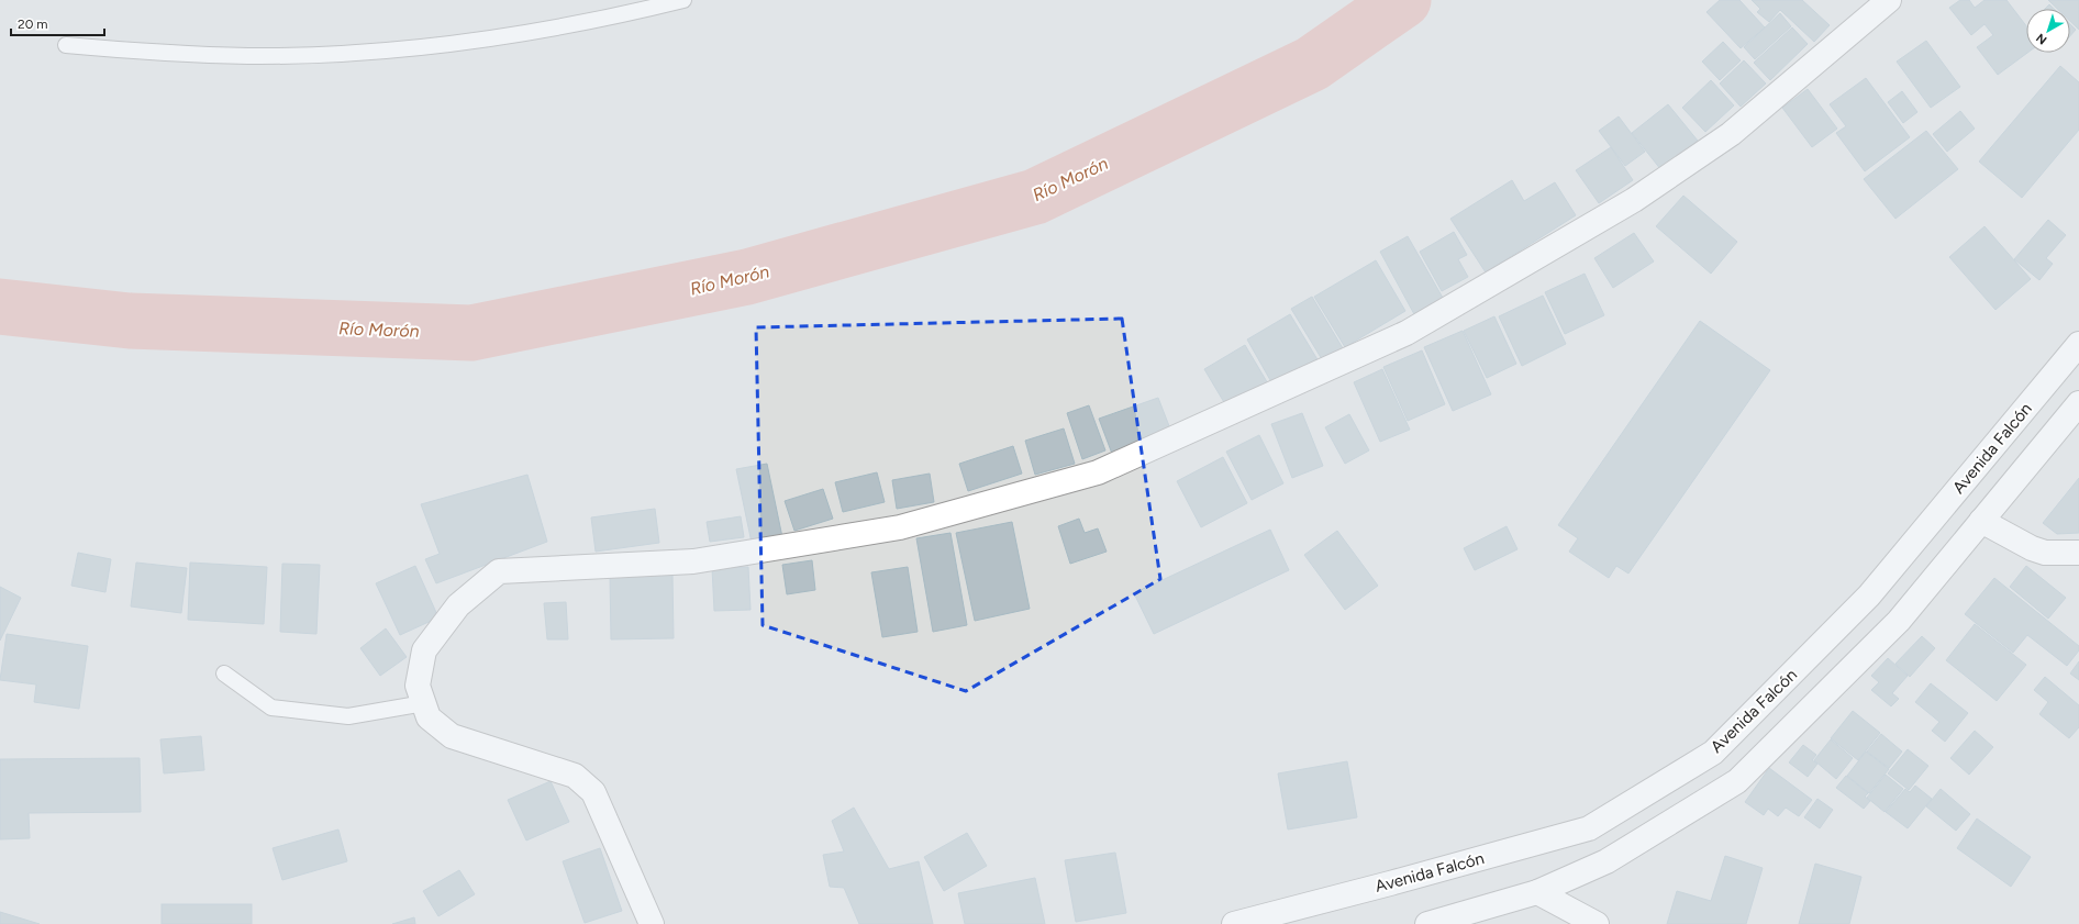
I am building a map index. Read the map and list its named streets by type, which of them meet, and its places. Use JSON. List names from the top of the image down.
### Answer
{
  "streets": {
    "street": ["Avenida Falcón"]
  },
  "water": ["Río Morón"],
  "scale_bar": "20 m",
  "north": "bottom left"
}
